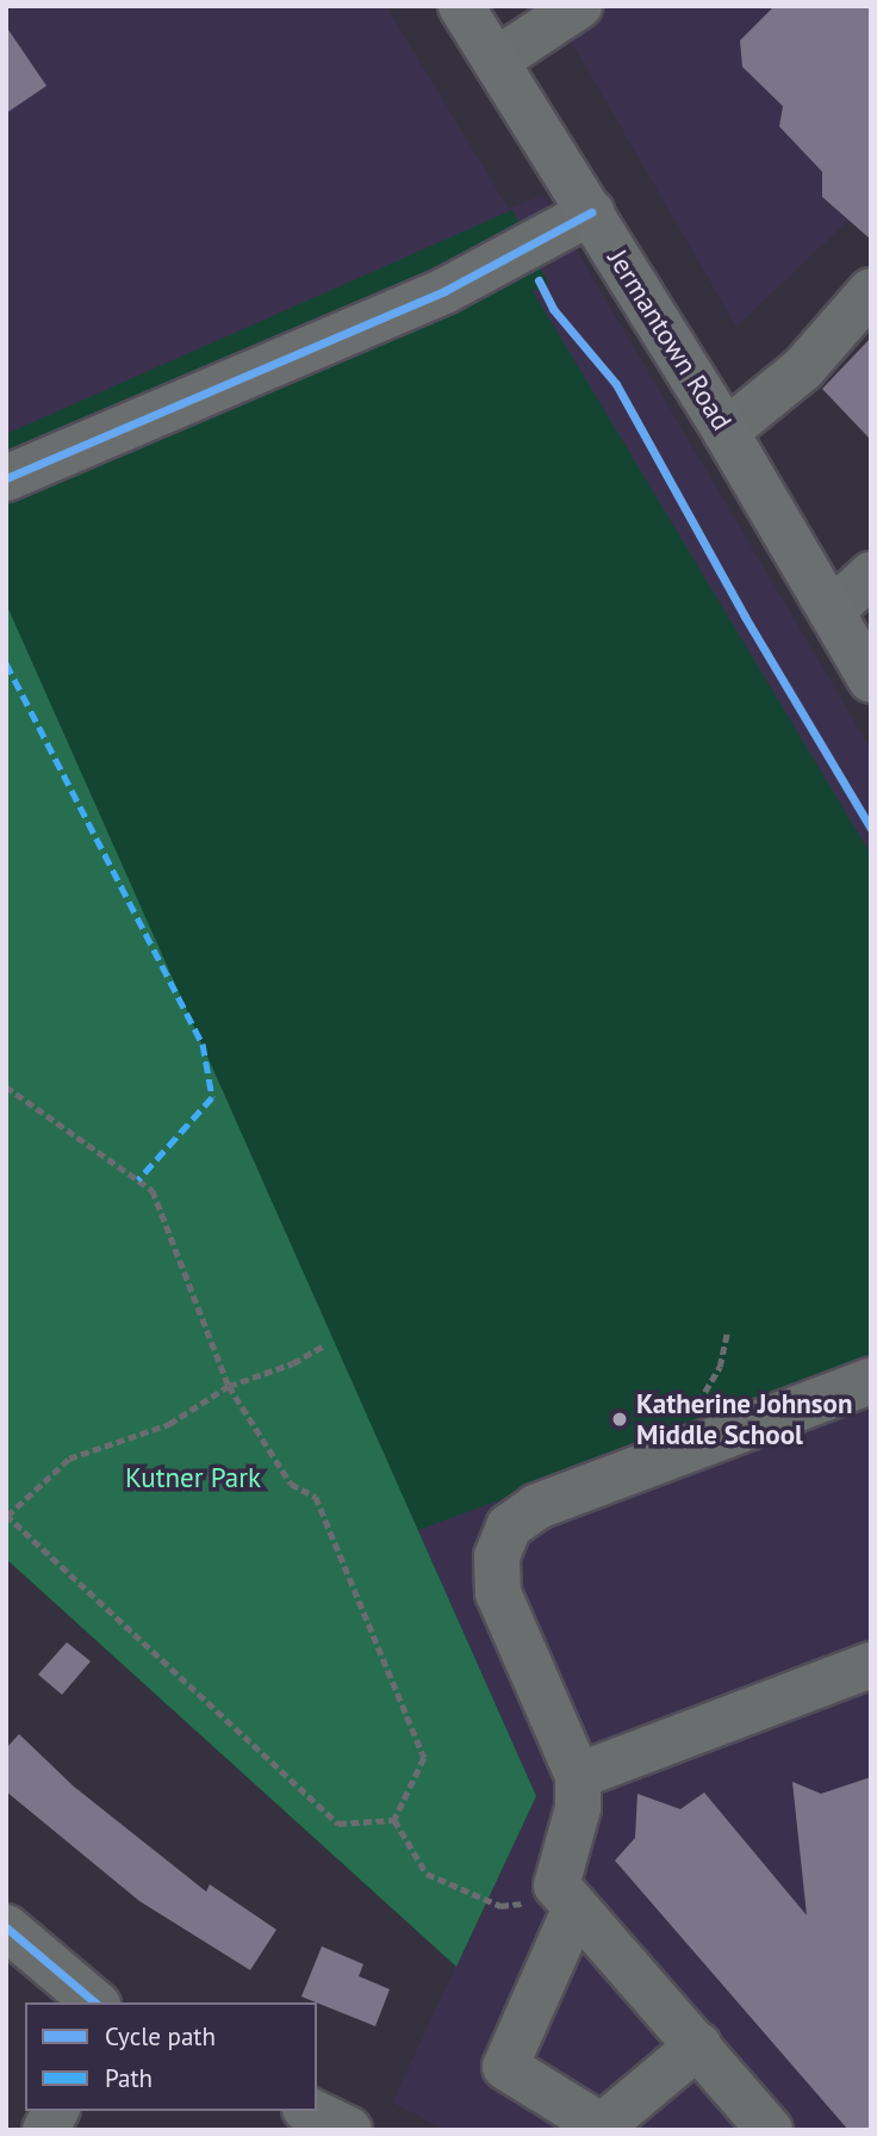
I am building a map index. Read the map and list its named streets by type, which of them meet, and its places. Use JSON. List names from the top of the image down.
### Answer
{
  "streets": {
    "main road": ["Jermantown Road"]
  },
  "parks": ["Kutner Park"],
  "places": ["Katherine Johnson Middle School"],
  "legend": ["Cycle path", "Path"]
}
